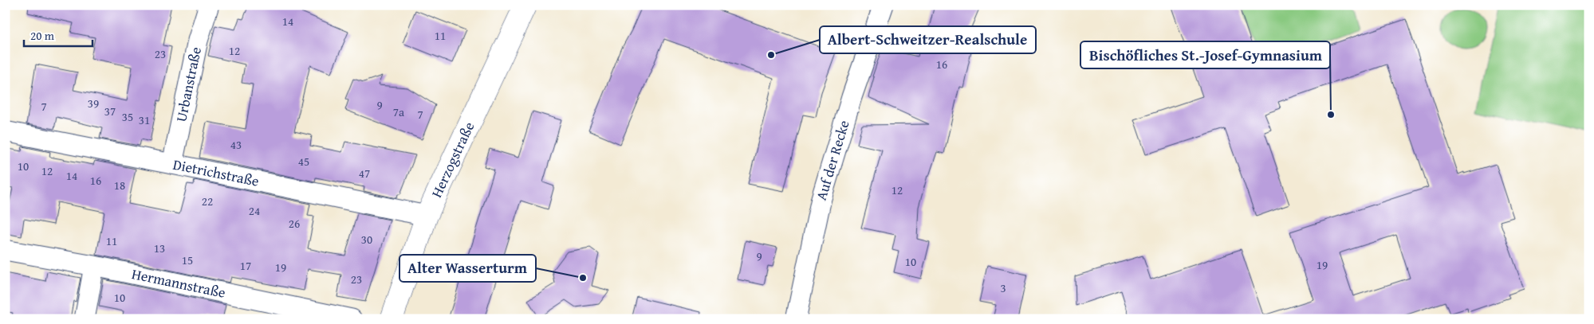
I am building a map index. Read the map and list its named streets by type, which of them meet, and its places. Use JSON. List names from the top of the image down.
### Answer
{
  "streets": {
    "street": [
      "Urbanstraße",
      "Herzogstraße",
      "Auf der Recke",
      "Dietrichstraße",
      "Hermannstraße"
    ]
  },
  "crossings": [
    ["Urbanstraße", "Dietrichstraße"],
    ["Herzogstraße", "Dietrichstraße"]
  ],
  "places": ["Albert-Schweitzer-Realschule", "Bischöfliches St.-Josef-Gymnasium", "Alter Wasserturm"],
  "house_numbers": [
    "14",
    "11",
    "12",
    "23",
    "16",
    "39",
    "9",
    "7",
    "37",
    "7a",
    "7",
    "35",
    "31",
    "43",
    "45",
    "10",
    "12",
    "47",
    "14",
    "16",
    "18",
    "12",
    "22",
    "24",
    "26",
    "30",
    "11",
    "13",
    "9",
    "15",
    "10",
    "19",
    "17",
    "19",
    "23",
    "3",
    "10"
  ],
  "scale_bar": "20 m"
}
